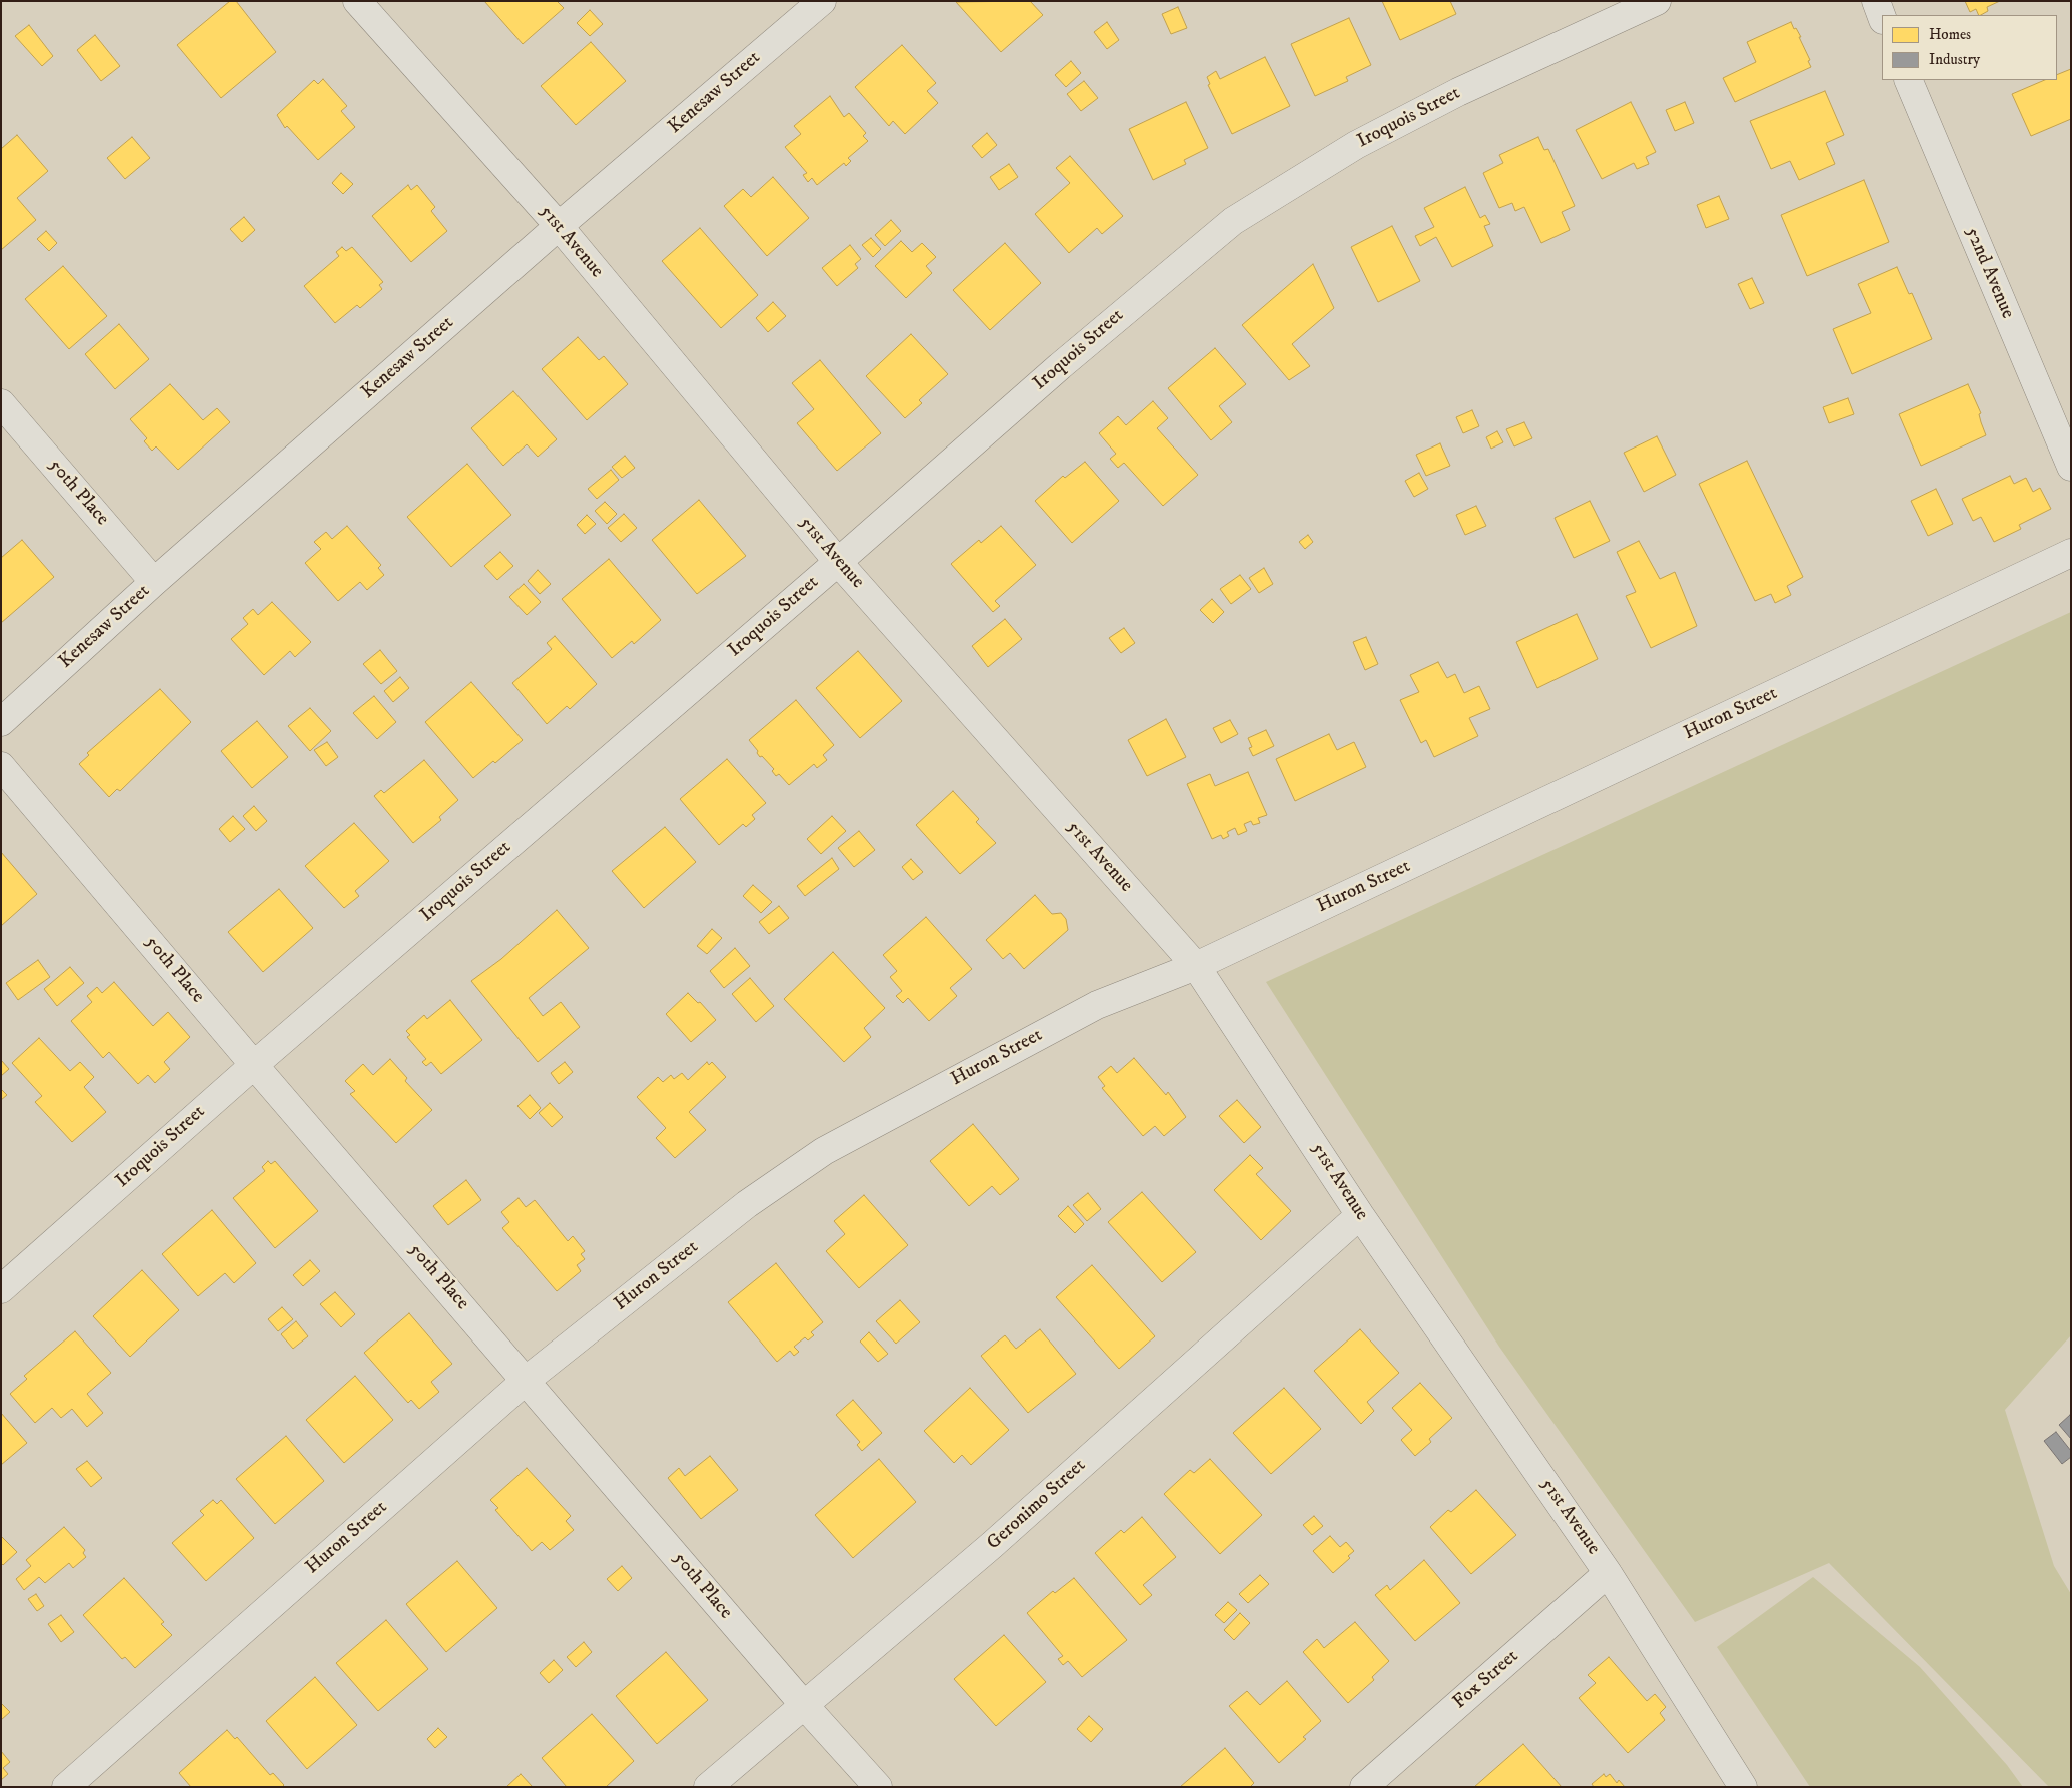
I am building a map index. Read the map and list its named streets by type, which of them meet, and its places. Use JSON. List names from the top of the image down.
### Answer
{
  "streets": {
    "street": [
      "Kenesaw Street",
      "Iroquois Street",
      "51st Avenue",
      "52nd Avenue",
      "50th Place",
      "Huron Street",
      "Geronimo Street",
      "Fox Street"
    ]
  },
  "crossings": [
    ["Kenesaw Street", "51st Avenue"],
    ["Kenesaw Street", "50th Place"],
    ["Iroquois Street", "51st Avenue"],
    ["Iroquois Street", "50th Place"],
    ["51st Avenue", "Huron Street"],
    ["51st Avenue", "Geronimo Street"],
    ["51st Avenue", "Fox Street"],
    ["50th Place", "Huron Street"],
    ["50th Place", "Geronimo Street"]
  ],
  "legend": ["Homes", "Industry"]
}
